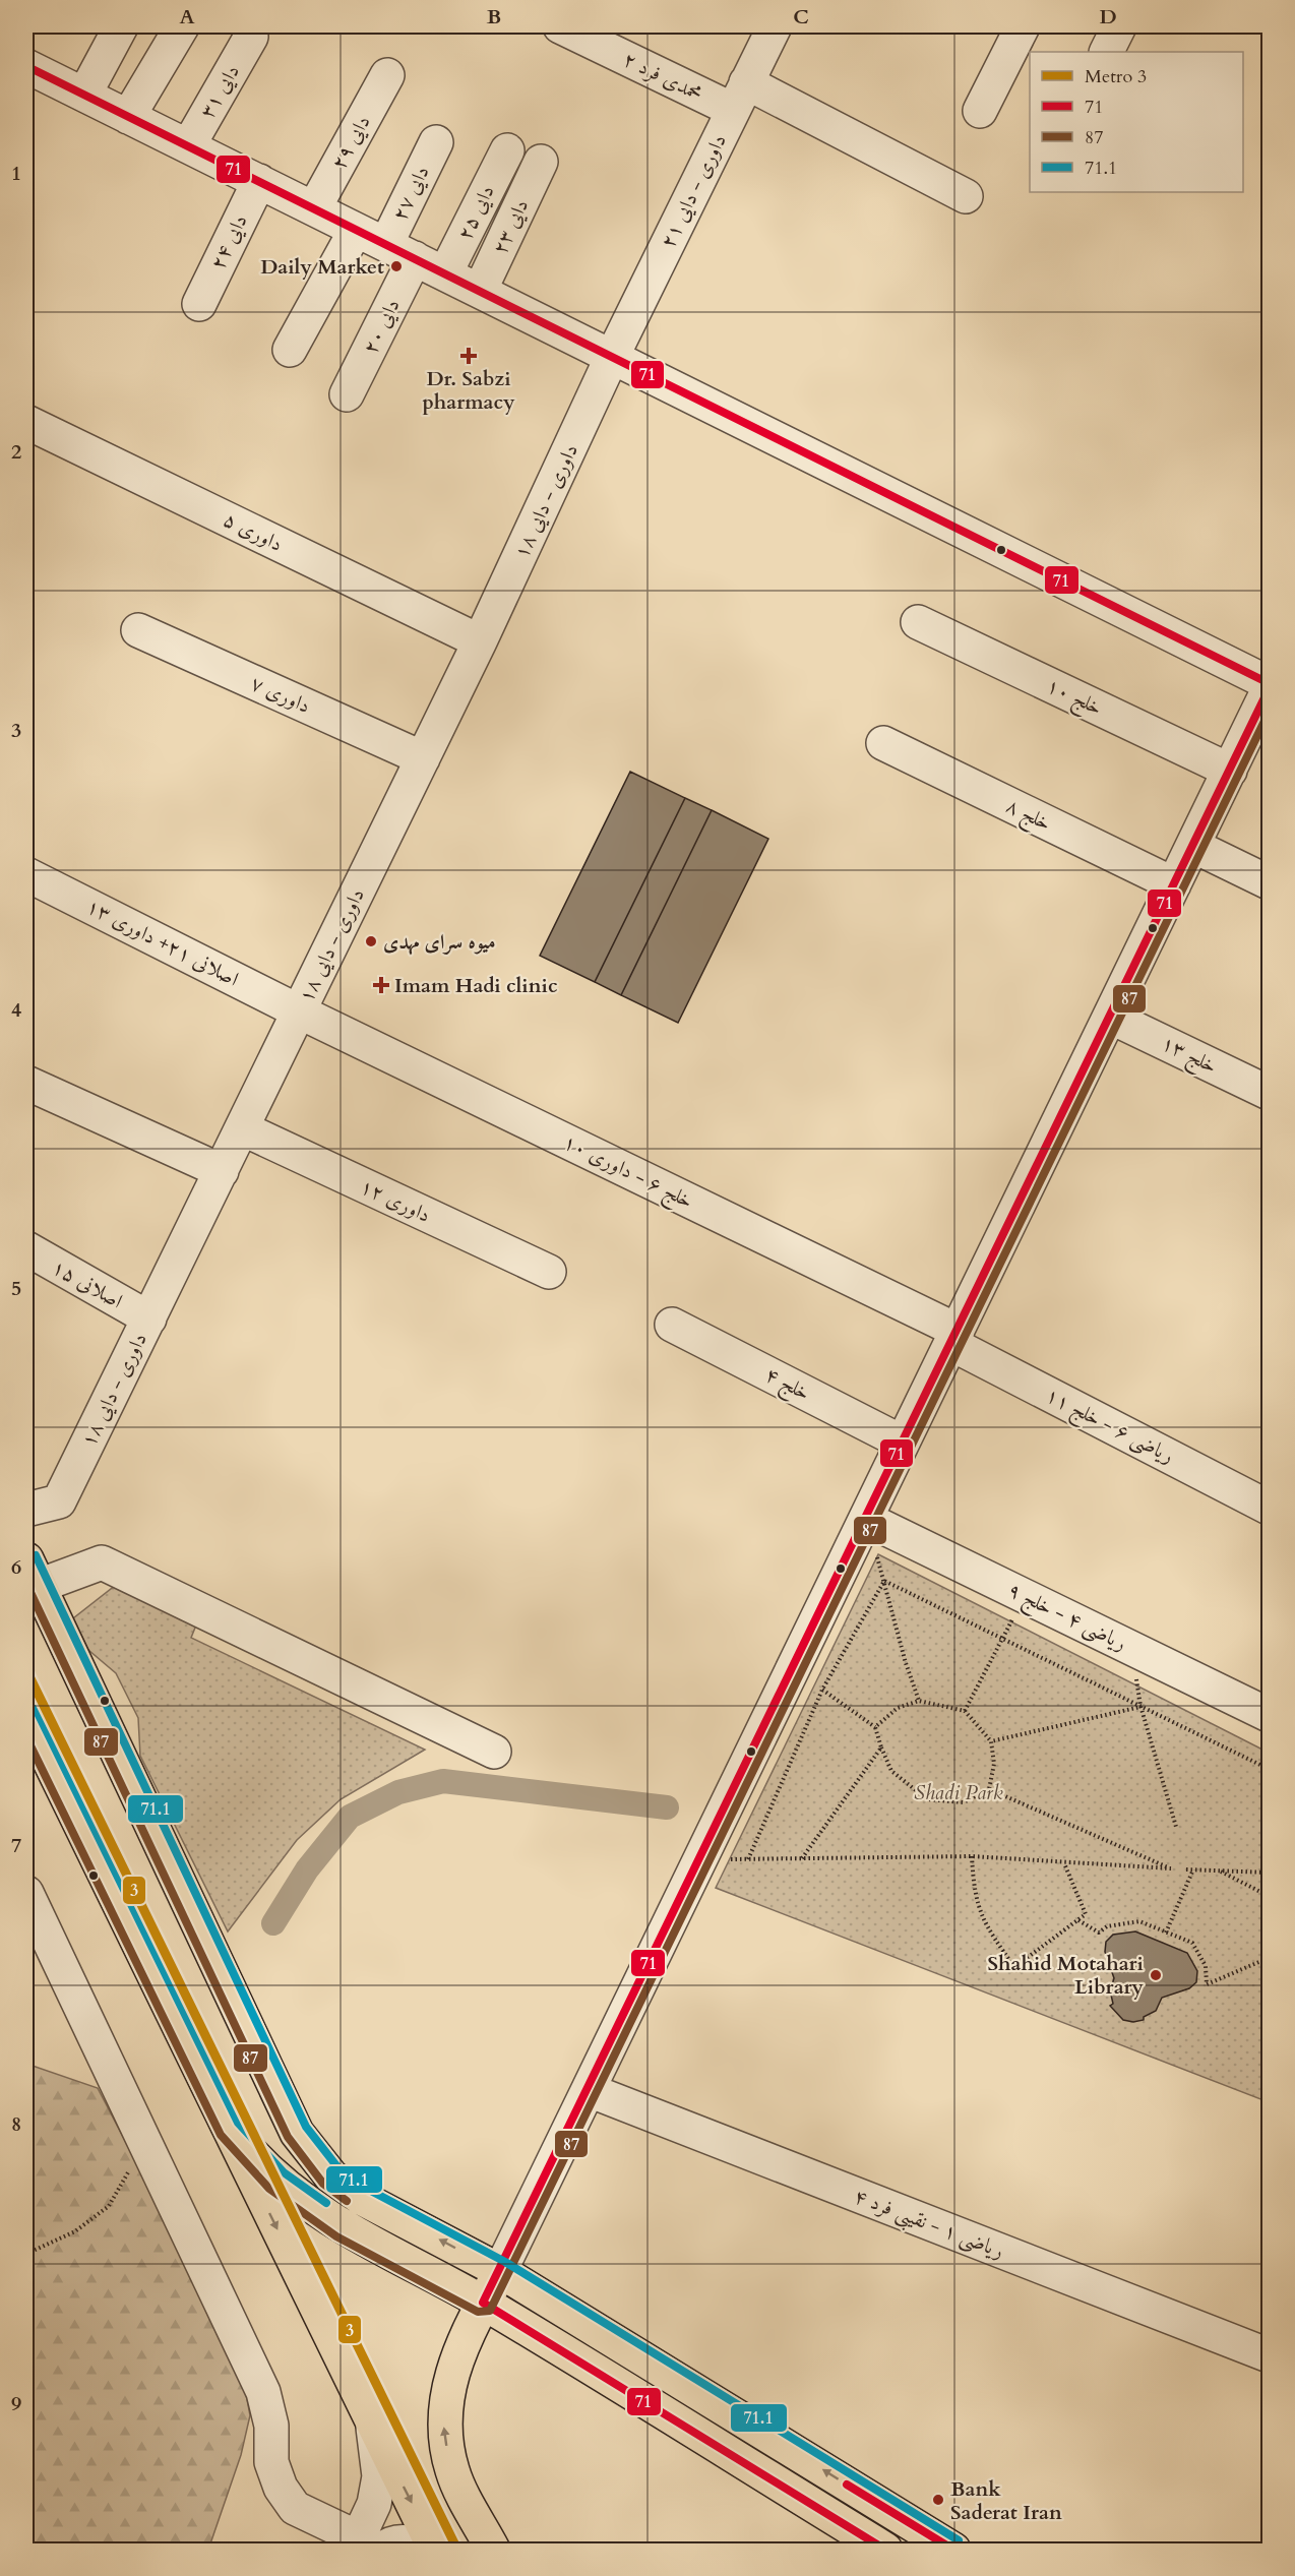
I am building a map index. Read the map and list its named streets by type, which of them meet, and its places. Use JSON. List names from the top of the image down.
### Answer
{
  "streets": {
    "street": [
      "محمدی فرد ۲",
      "دایی ۳۱",
      "دایی ۲۹",
      "داوری - دایی ۲۱",
      "دایی ۲۷",
      "دایی ۲۵",
      "دایی ۲۳",
      "دایی ۲۴",
      "دایی ۲۰",
      "داوری - دایی ۱۸",
      "داوری ۵",
      "داوری ۷",
      "خلج ۱۰",
      "خلج ۸",
      "اصلانی ۲۱+ داوری ۱۳",
      "خلج ۱۳",
      "خلج ۶ - داوری ۱۰",
      "داوری ۱۲",
      "اصلانی ۱۵",
      "خلج ۴",
      "ریاضی ۶ - خلج ۱۱",
      "ریاضی ۴ - خلج ۹",
      "ریاضی ۱ - نقیبی فرد ۴"
    ]
  },
  "crossings": [
    ["محمدی فرد ۲", "داوری - دایی ۲۱"],
    ["داوری - دایی ۲۱", "داوری - دایی ۱۸"],
    ["دایی ۲۷", "دایی ۲۰"],
    ["داوری - دایی ۱۸", "داوری ۵"],
    ["داوری - دایی ۱۸", "داوری ۷"],
    ["داوری - دایی ۱۸", "اصلانی ۲۱+ داوری ۱۳"],
    ["داوری - دایی ۱۸", "خلج ۶ - داوری ۱۰"],
    ["داوری - دایی ۱۸", "داوری ۱۲"],
    ["داوری - دایی ۱۸", "اصلانی ۱۵"],
    ["اصلانی ۲۱+ داوری ۱۳", "خلج ۶ - داوری ۱۰"],
    ["خلج ۶ - داوری ۱۰", "ریاضی ۶ - خلج ۱۱"]
  ],
  "parks": ["Shadi Park"],
  "places": {
    "other": [
      "Daily Market",
      "میوه سرای مهدی",
      "Shahid Motahari Library",
      "Bank Saderat Iran"
    ],
    "health": ["Dr. Sabzi pharmacy", "Imam Hadi clinic"]
  },
  "lines": [
    "transit line 71",
    "transit line 87",
    "transit line 71.1",
    "metro line 3"
  ],
  "legend": [
    "Metro 3",
    "71",
    "87",
    "71.1"
  ],
  "grid": {
    "columns": [
      "A",
      "B",
      "C",
      "D"
    ],
    "rows": [
      "1",
      "2",
      "3",
      "4",
      "5",
      "6",
      "7",
      "8",
      "9"
    ]
  }
}
